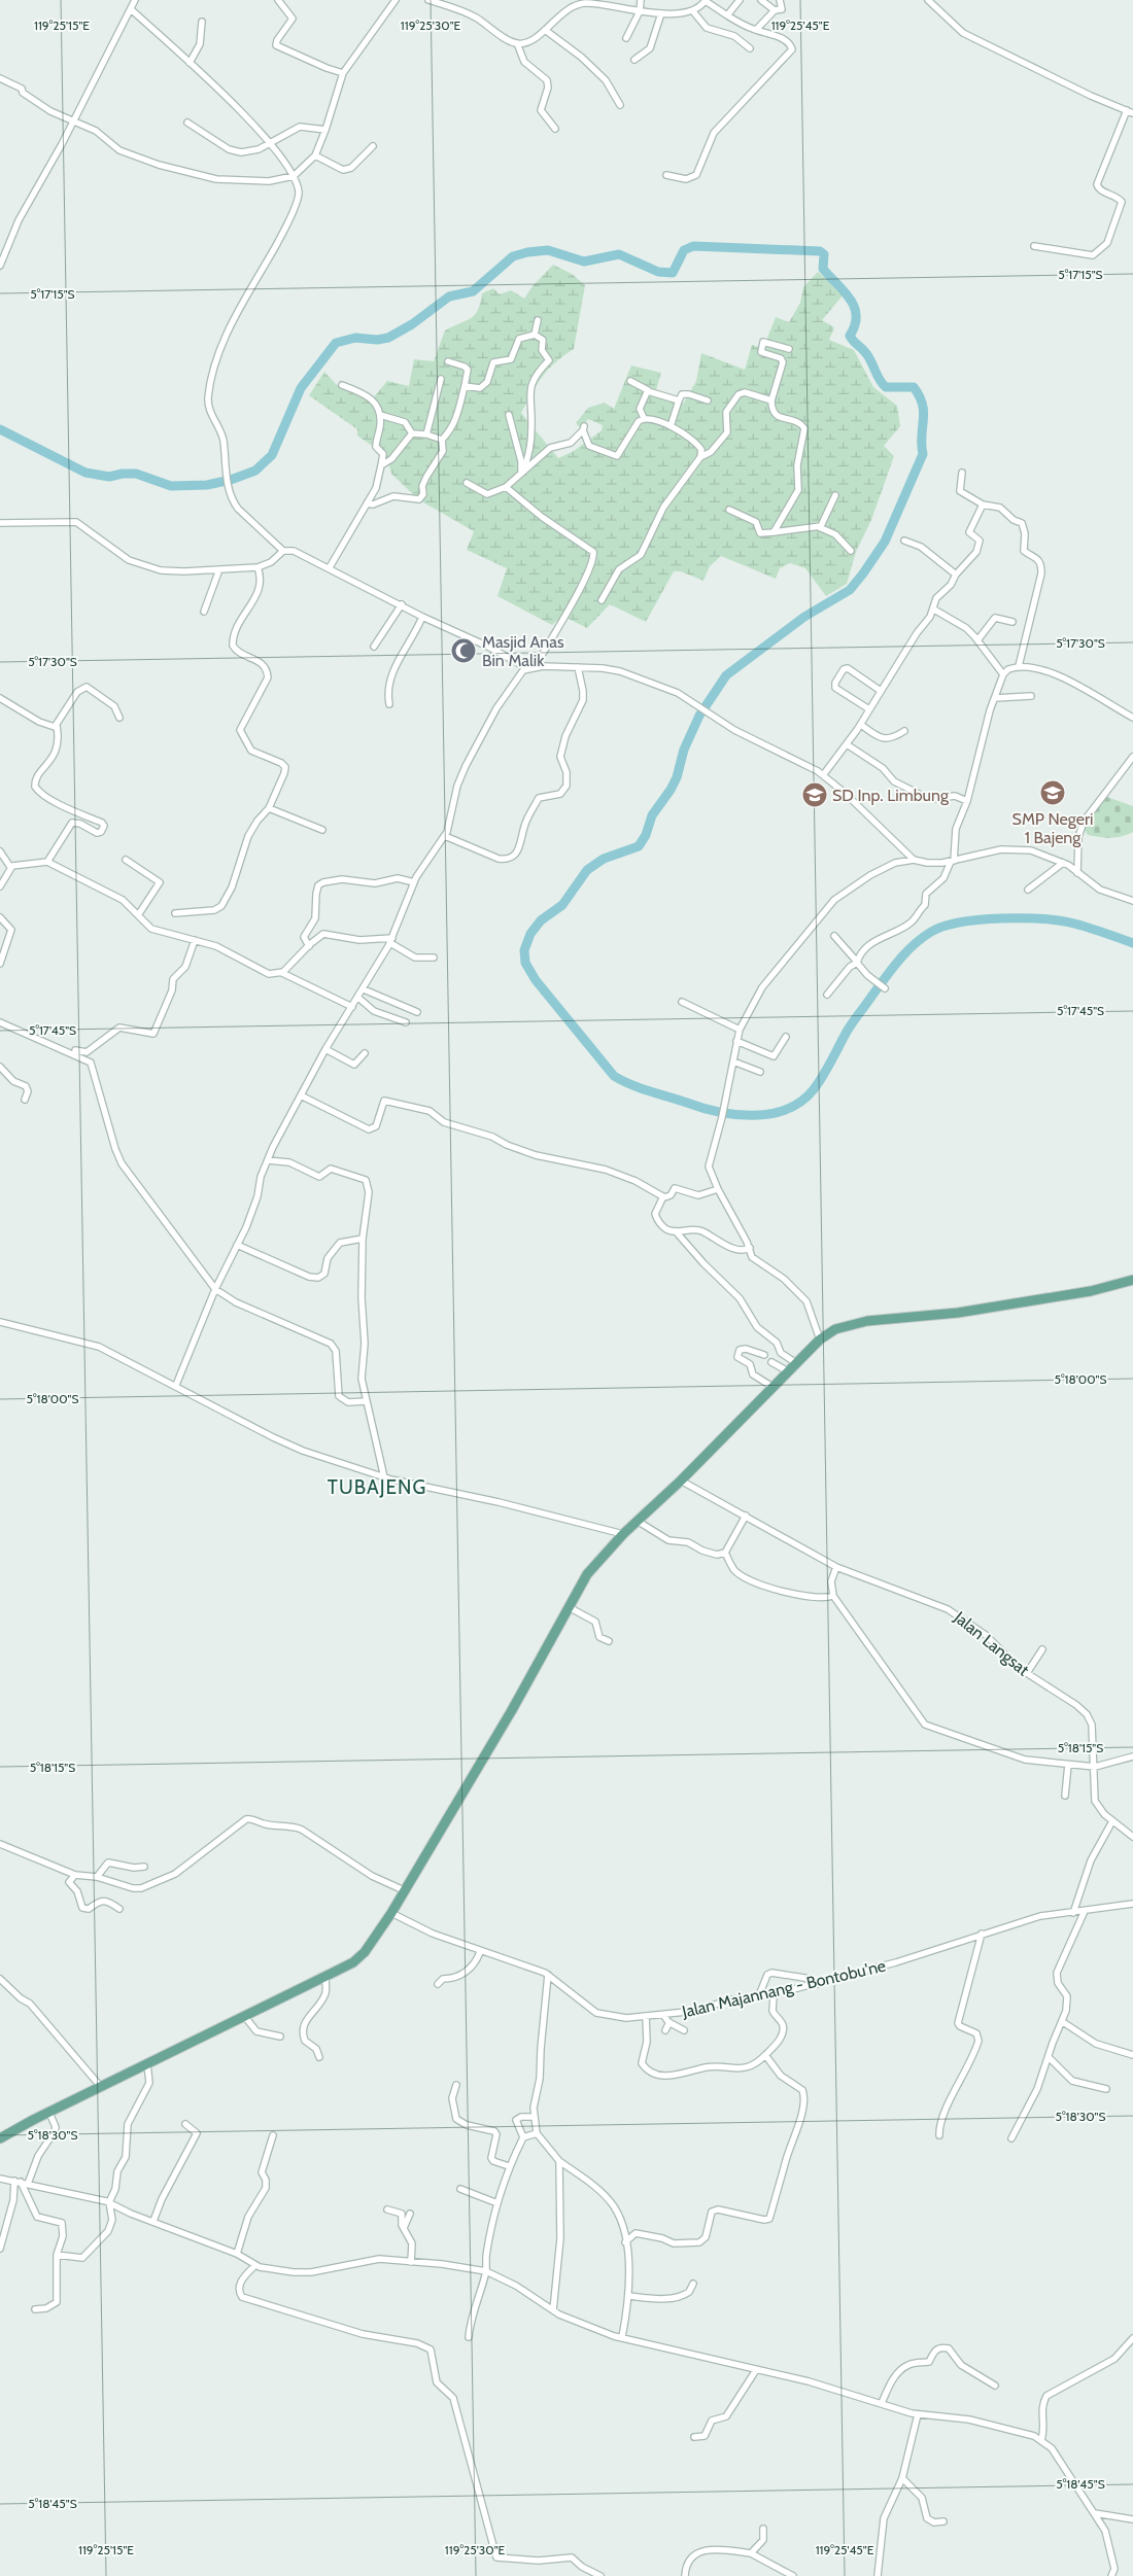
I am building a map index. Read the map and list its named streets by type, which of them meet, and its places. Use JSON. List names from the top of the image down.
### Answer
{
  "streets": {
    "street": ["Jalan Langsat", "Jalan Majannang - Bontobu'ne"]
  },
  "districts": ["TUBAJENG"],
  "places": {
    "mosque": ["Masjid Anas Bin Malik"],
    "school or university": ["SMP Negeri 1 Bajeng", "SD Inp. Limbung"]
  },
  "coordinates": [
    "119°25'15\"E",
    "119°25'30\"E",
    "119°25'45\"E",
    "5°17'15\"S",
    "5°17'30\"S",
    "5°17'45\"S",
    "5°18'00\"S",
    "5°18'15\"S",
    "5°18'30\"S",
    "5°18'45\"S"
  ]
}
